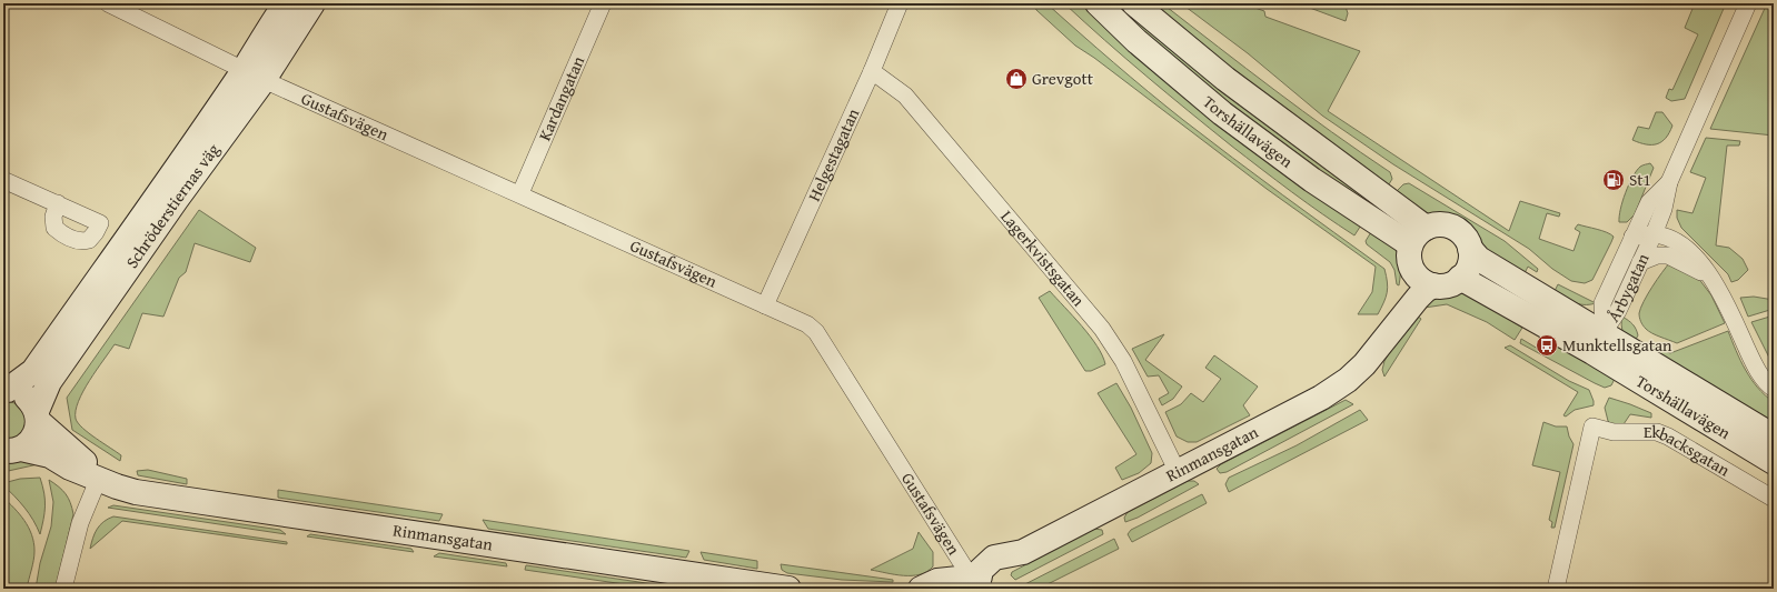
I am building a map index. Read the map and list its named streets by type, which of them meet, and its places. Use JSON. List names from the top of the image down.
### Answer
{
  "streets": {
    "street": [
      "Kardangatan",
      "Gustafsvägen",
      "Torshällavägen",
      "Helgestagatan",
      "Schröderstiernas väg",
      "Lagerkvistsgatan",
      "Årbygatan",
      "Rinmansgatan",
      "Ekbacksgatan"
    ]
  },
  "crossings": [
    ["Kardangatan", "Gustafsvägen"],
    ["Gustafsvägen", "Helgestagatan"],
    ["Gustafsvägen", "Schröderstiernas väg"],
    ["Gustafsvägen", "Rinmansgatan"],
    ["Torshällavägen", "Rinmansgatan"],
    ["Helgestagatan", "Lagerkvistsgatan"],
    ["Schröderstiernas väg", "Rinmansgatan"],
    ["Lagerkvistsgatan", "Rinmansgatan"]
  ],
  "places": {
    "shop": ["Grevgott"],
    "fuel station": ["St1"],
    "bus stop": ["Munktellsgatan"]
  }
}
